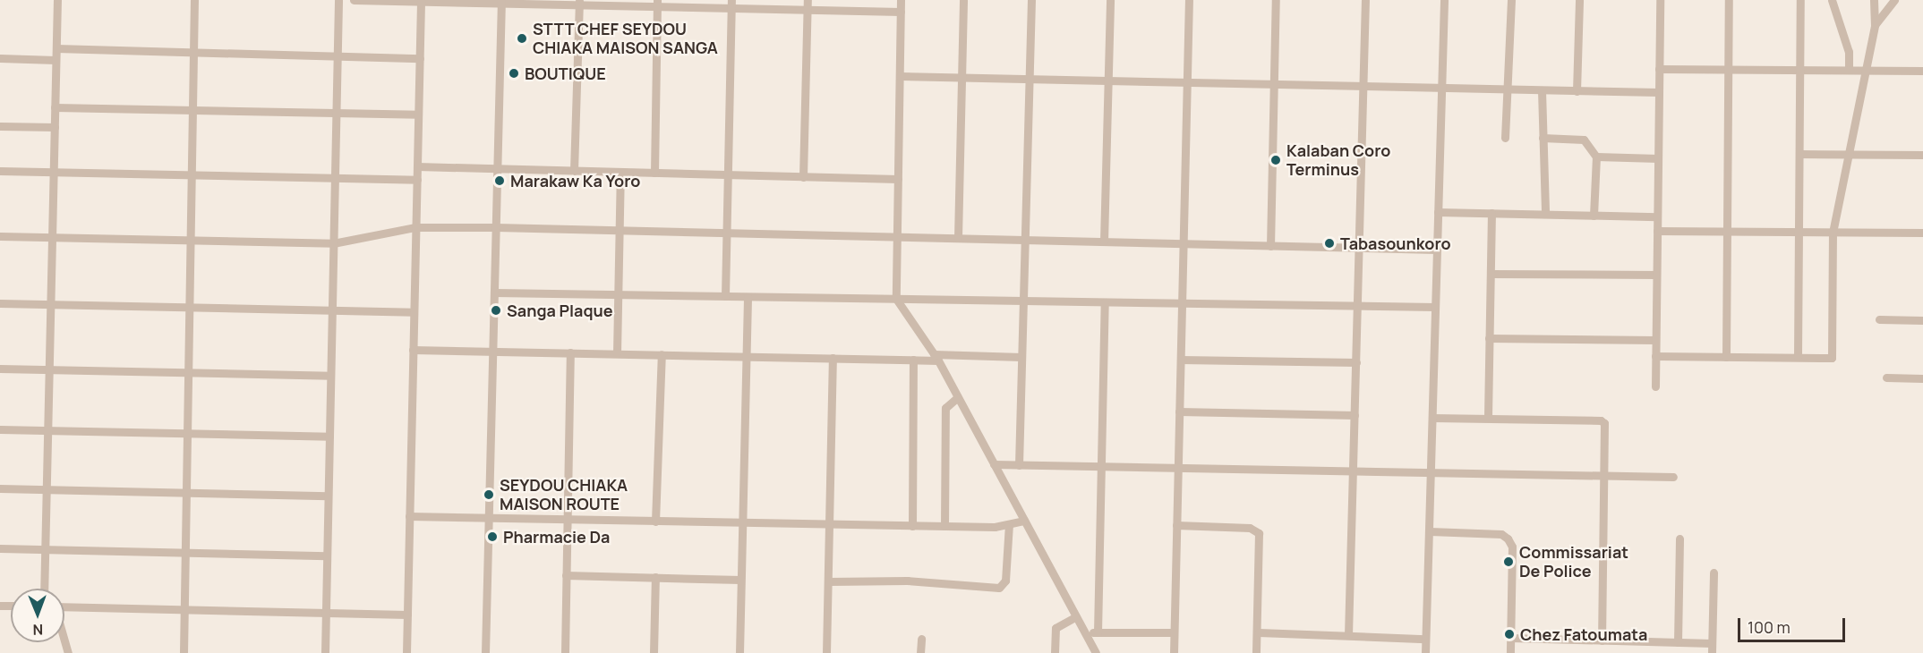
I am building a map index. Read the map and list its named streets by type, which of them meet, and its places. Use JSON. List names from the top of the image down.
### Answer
{
  "places": [
    "STTT CHEF SEYDOU CHIAKA MAISON SANGA",
    "BOUTIQUE",
    "Kalaban Coro Terminus",
    "Marakaw Ka Yoro",
    "Tabasounkoro",
    "Sanga Plaque",
    "SEYDOU CHIAKA MAISON ROUTE",
    "Pharmacie Da",
    "Commissariat De Police",
    "Chez Fatoumata"
  ],
  "scale_bar": "100 m",
  "north": "bottom"
}
